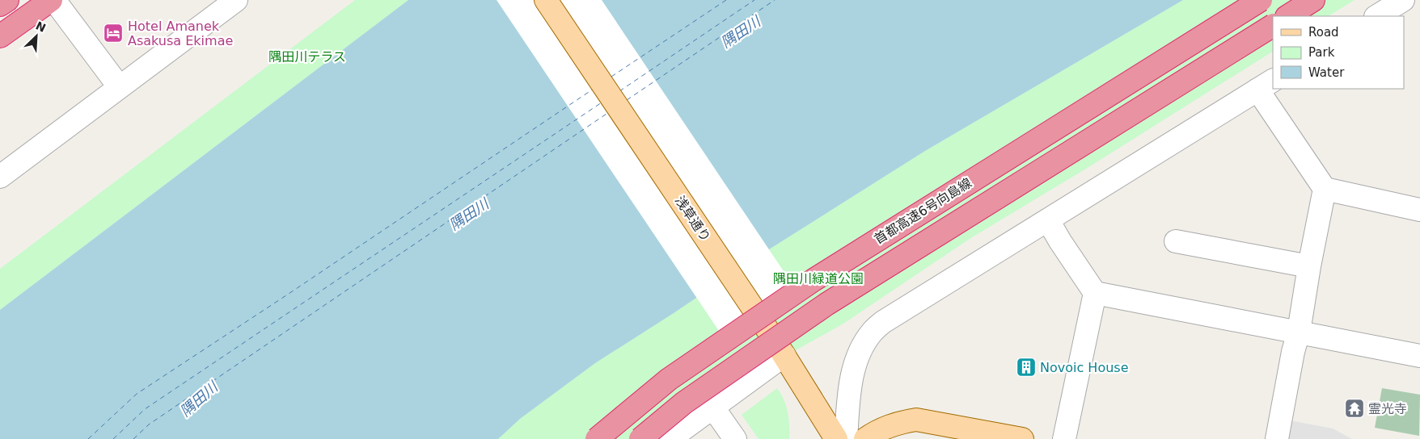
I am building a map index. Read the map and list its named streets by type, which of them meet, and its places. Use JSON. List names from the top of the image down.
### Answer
{
  "streets": {
    "highway": ["首都高速6号向島線"],
    "main road": ["浅草通り"]
  },
  "water": ["隅田川"],
  "parks": ["隅田川テラス", "隅田川緑道公園"],
  "places": {
    "hotel": ["Hotel Amanek Asakusa Ekimae"],
    "building": ["Novoic House"],
    "temple": ["霊光寺"]
  },
  "legend": ["Road", "Park", "Water"],
  "north": "top right"
}
